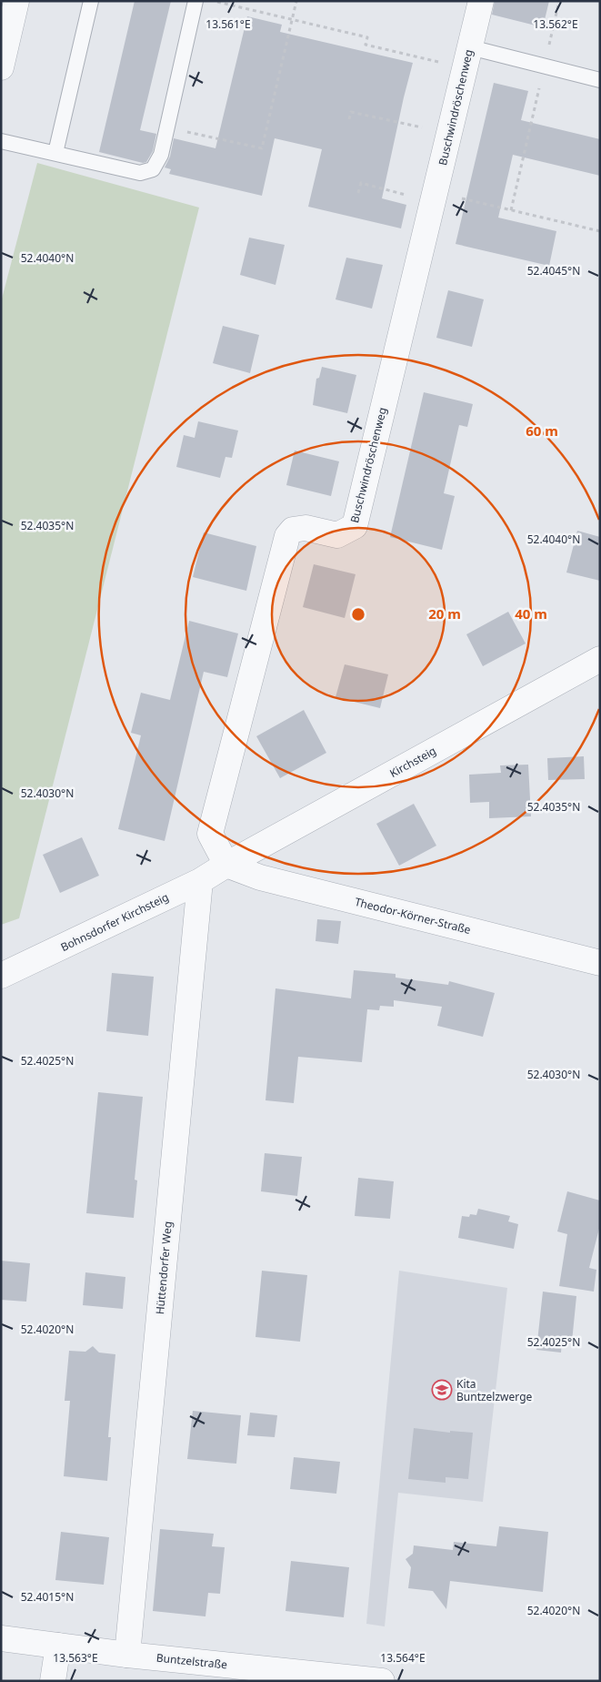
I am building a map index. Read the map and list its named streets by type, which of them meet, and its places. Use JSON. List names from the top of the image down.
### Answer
{
  "streets": {
    "street": [
      "Buschwindröschenweg",
      "Kirchsteig",
      "Theodor-Körner-Straße",
      "Bohnsdorfer Kirchsteig",
      "Hüttendorfer Weg",
      "Buntzelstraße"
    ]
  },
  "crossings": [
    ["Buschwindröschenweg", "Kirchsteig"],
    ["Buschwindröschenweg", "Theodor-Körner-Straße"],
    ["Buschwindröschenweg", "Bohnsdorfer Kirchsteig"],
    ["Kirchsteig", "Theodor-Körner-Straße"],
    ["Kirchsteig", "Bohnsdorfer Kirchsteig"],
    ["Theodor-Körner-Straße", "Bohnsdorfer Kirchsteig"],
    ["Bohnsdorfer Kirchsteig", "Hüttendorfer Weg"],
    ["Hüttendorfer Weg", "Buntzelstraße"]
  ],
  "places": {
    "school or university": ["Kita Buntzelzwerge"]
  },
  "coordinates": [
    "13.561°E",
    "13.562°E",
    "52.4040°N",
    "52.4045°N",
    "52.4035°N",
    "52.4030°N",
    "52.4025°N",
    "52.4020°N",
    "52.4015°N",
    "13.563°E",
    "13.564°E"
  ],
  "rings": ["60 m", "20 m", "40 m"]
}
